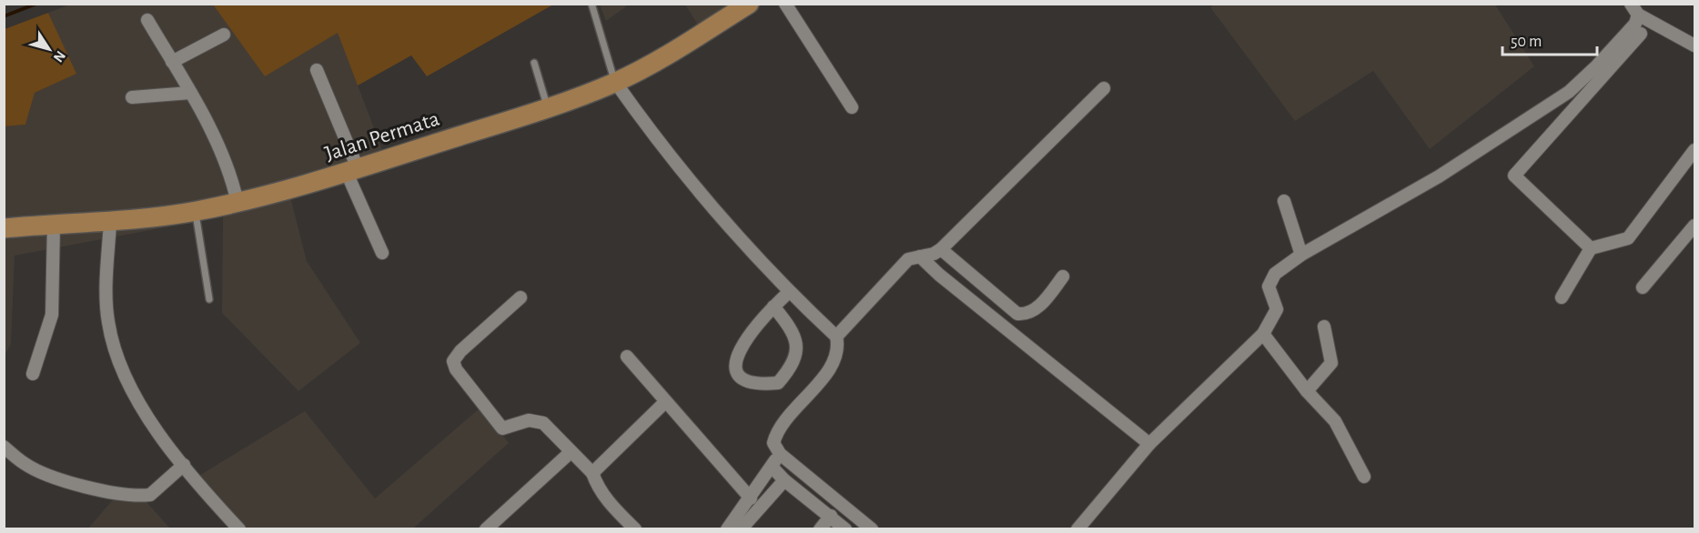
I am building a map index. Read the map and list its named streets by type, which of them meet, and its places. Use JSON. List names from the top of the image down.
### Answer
{
  "streets": {
    "main road": ["Jalan Permata"]
  },
  "scale_bar": "50 m",
  "north": "bottom right"
}
